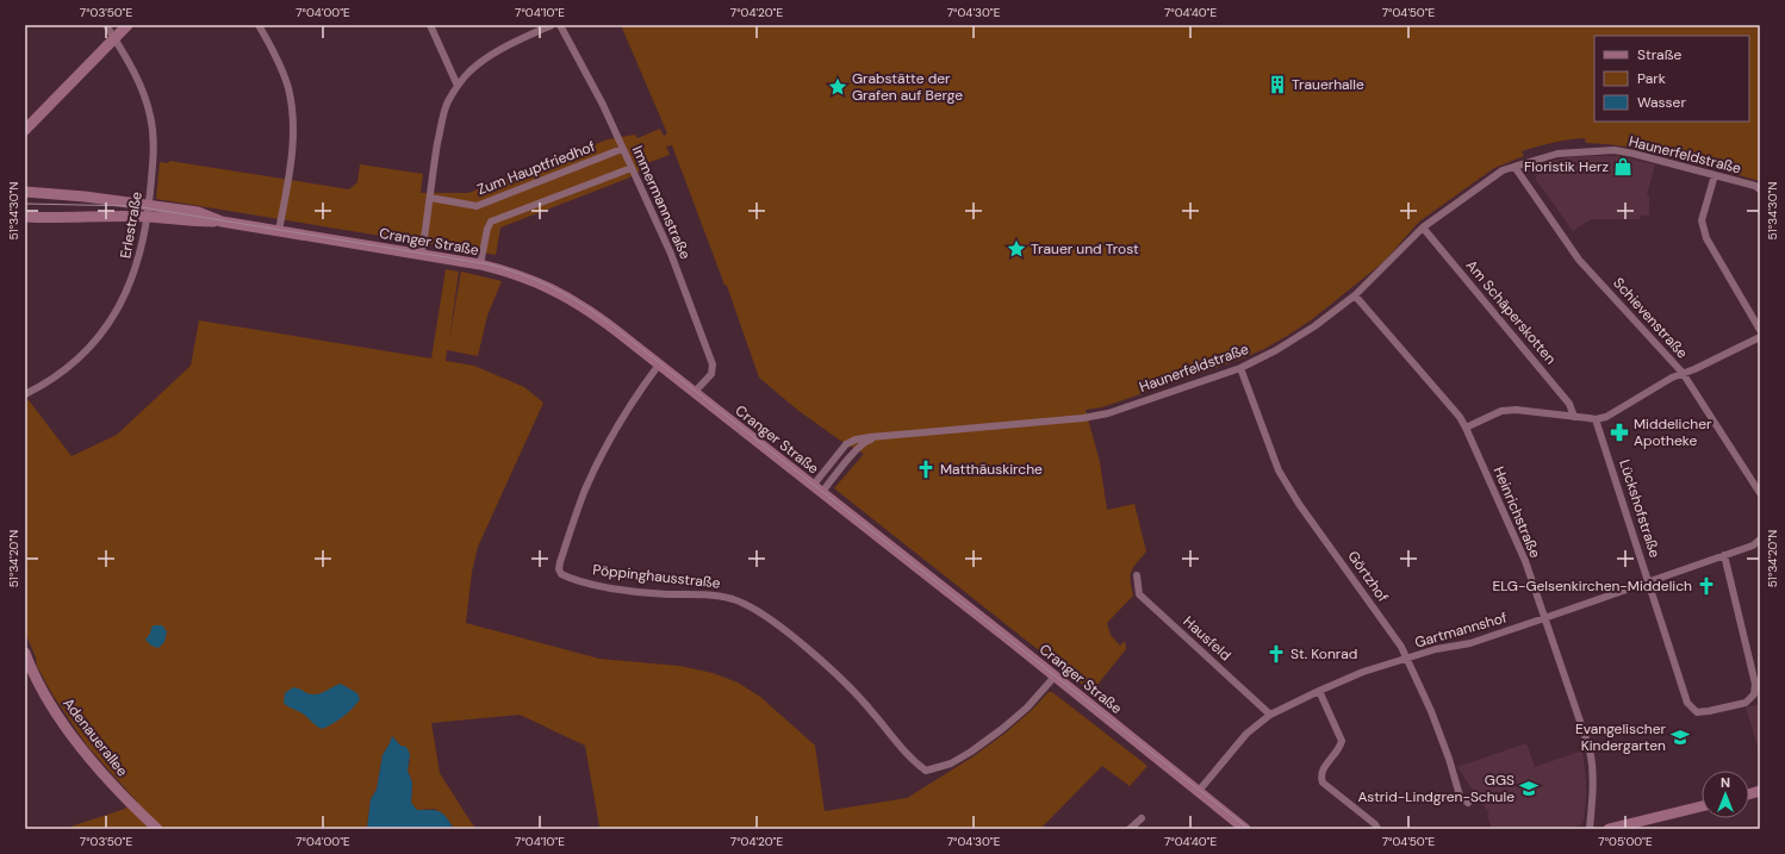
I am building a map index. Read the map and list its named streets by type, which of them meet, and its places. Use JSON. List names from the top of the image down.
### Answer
{
  "streets": {
    "main road": ["Cranger Straße", "Adenauerallee"],
    "street": [
      "Haunerfeldstraße",
      "Zum Hauptfriedhof",
      "Immermannstraße",
      "Erlestraße",
      "Am Schäperskotten",
      "Schievenstraße",
      "Lückshofstraße",
      "Heinrichstraße",
      "Pöppinghausstraße",
      "Görtzhof",
      "Gartmannshof",
      "Hausfeld"
    ]
  },
  "crossings": [
    ["Haunerfeldstraße", "Cranger Straße"],
    ["Haunerfeldstraße", "Am Schäperskotten"],
    ["Haunerfeldstraße", "Schievenstraße"],
    ["Haunerfeldstraße", "Heinrichstraße"],
    ["Haunerfeldstraße", "Görtzhof"],
    ["Zum Hauptfriedhof", "Immermannstraße"],
    ["Immermannstraße", "Cranger Straße"],
    ["Erlestraße", "Cranger Straße"],
    ["Cranger Straße", "Pöppinghausstraße"],
    ["Cranger Straße", "Gartmannshof"],
    ["Lückshofstraße", "Gartmannshof"],
    ["Heinrichstraße", "Gartmannshof"],
    ["Görtzhof", "Gartmannshof"],
    ["Gartmannshof", "Hausfeld"]
  ],
  "places": {
    "building": ["Trauerhalle"],
    "place": ["Grabstätte der Grafen auf Berge", "Trauer und Trost"],
    "shop": ["Floristik Herz"],
    "pharmacy": ["Middelicher Apotheke"],
    "church": ["Matthäuskirche", "ELG-Gelsenkirchen-Middelich", "St. Konrad"],
    "school or university": ["Evangelischer Kindergarten", "GGS Astrid-Lindgren-Schule"]
  },
  "legend": ["Straße", "Park", "Wasser"],
  "north": "top",
  "coordinates": [
    "7°03'50\"E",
    "7°04'00\"E",
    "7°04'10\"E",
    "7°04'20\"E",
    "7°04'30\"E",
    "7°04'40\"E",
    "7°04'50\"E",
    "51°34'30\"N",
    "51°34'20\"N",
    "7°05'00\"E"
  ]
}
